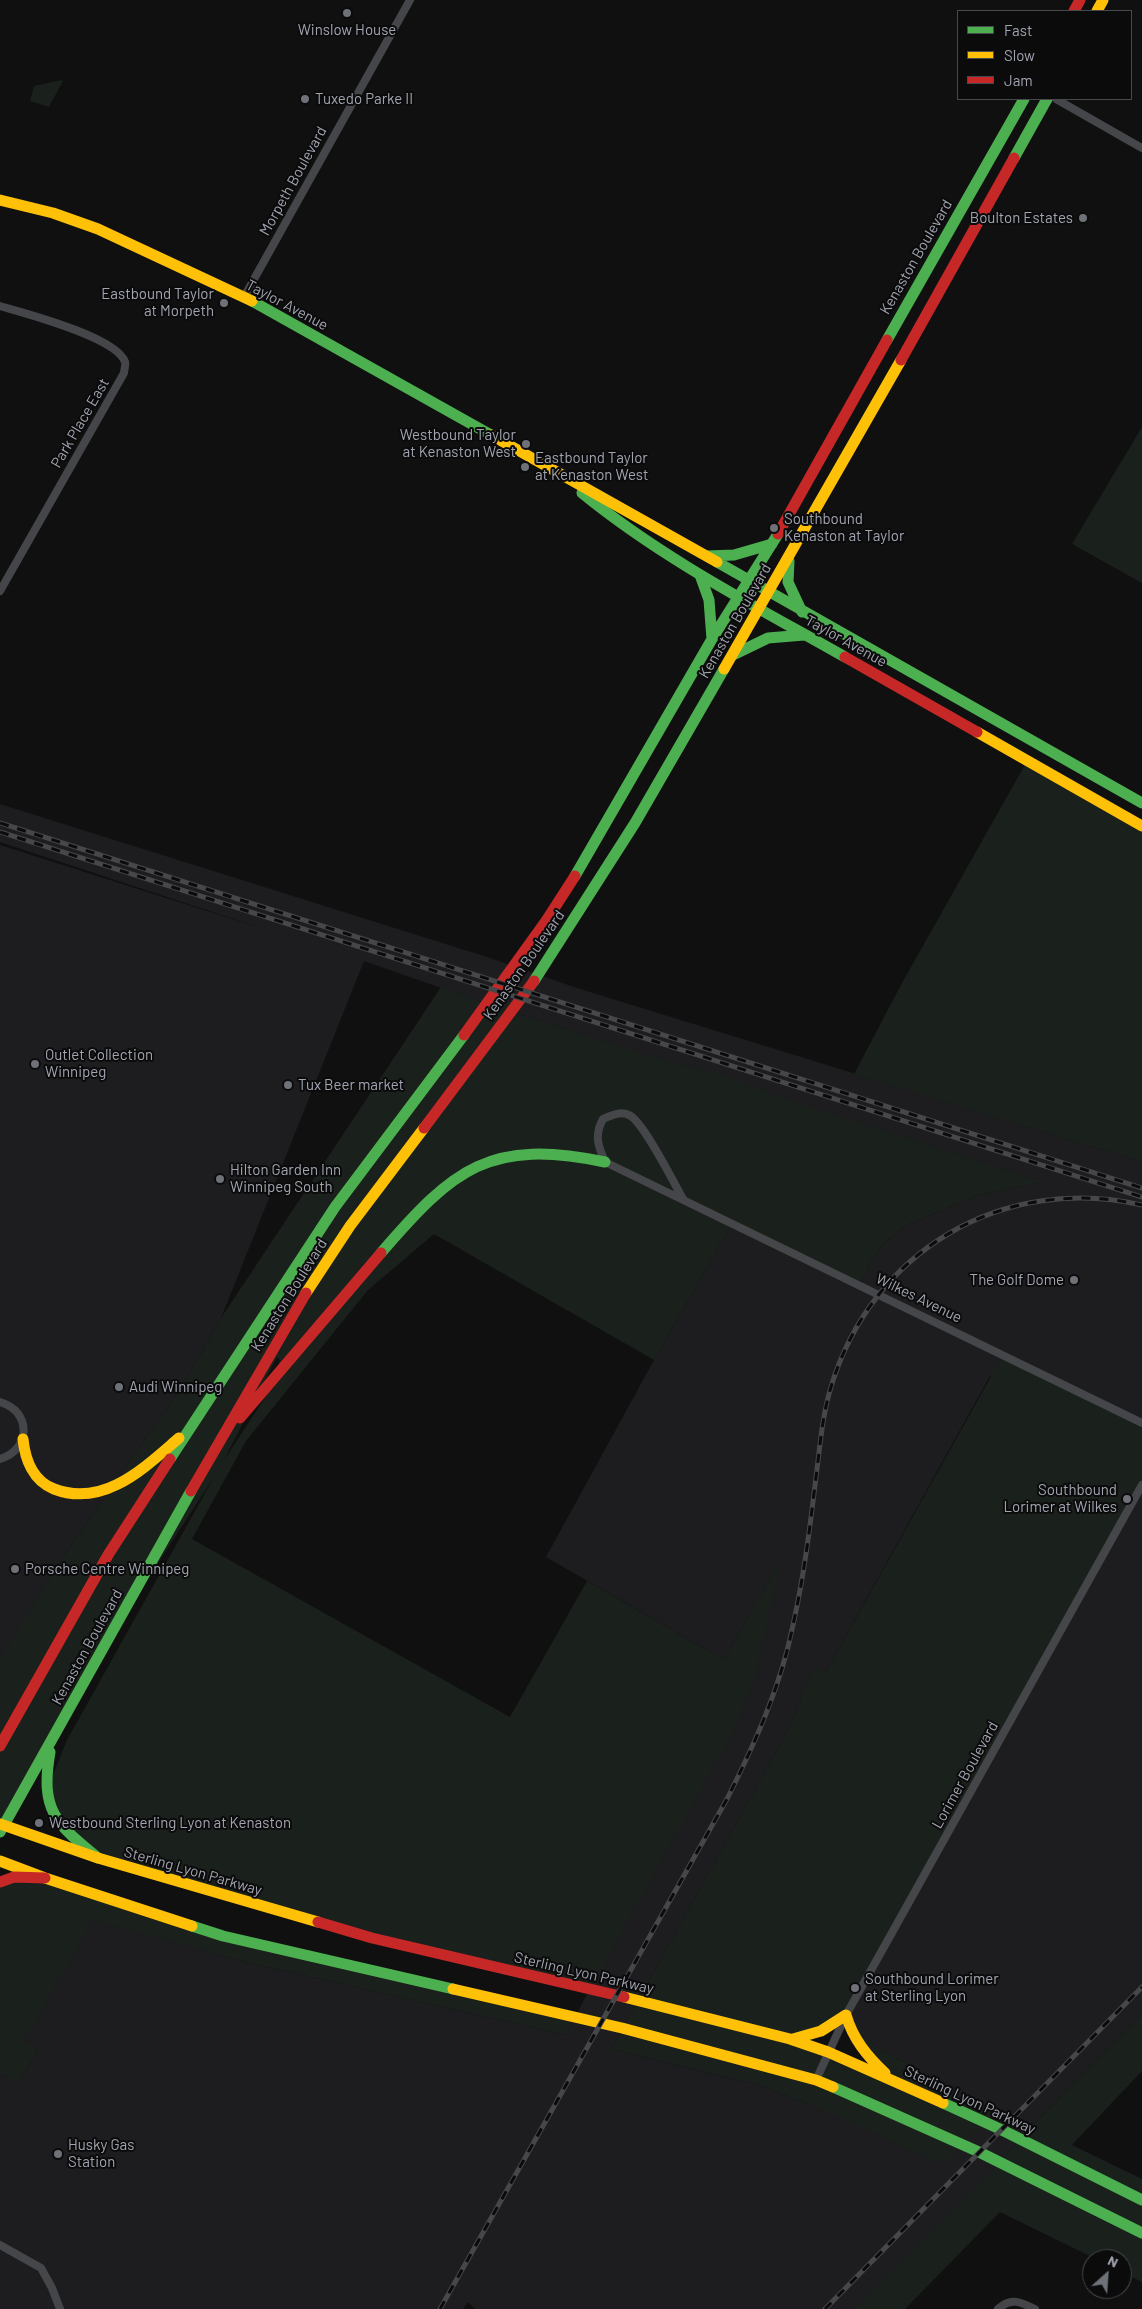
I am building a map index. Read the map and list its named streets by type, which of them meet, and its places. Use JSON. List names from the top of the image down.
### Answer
{
  "streets": {
    "main road": ["Kenaston Boulevard", "Taylor Avenue", "Sterling Lyon Parkway"],
    "street": [
      "Morpeth Boulevard",
      "Park Place East",
      "Wilkes Avenue",
      "Lorimer Boulevard"
    ]
  },
  "crossings": [
    ["Morpeth Boulevard", "Taylor Avenue"],
    ["Kenaston Boulevard", "Taylor Avenue"],
    ["Kenaston Boulevard", "Sterling Lyon Parkway"],
    ["Lorimer Boulevard", "Sterling Lyon Parkway"]
  ],
  "places": [
    "Winslow House",
    "Tuxedo Parke II",
    "Boulton Estates",
    "Eastbound Taylor at Morpeth",
    "Westbound Taylor at Kenaston West",
    "Eastbound Taylor at Kenaston West",
    "Southbound Kenaston at Taylor",
    "Outlet Collection Winnipeg",
    "Tux Beer market",
    "Hilton Garden Inn Winnipeg South",
    "The Golf Dome",
    "Audi Winnipeg",
    "Southbound Lorimer at Wilkes",
    "Porsche Centre Winnipeg",
    "Westbound Sterling Lyon at Kenaston",
    "Southbound Lorimer at Sterling Lyon",
    "Husky Gas Station"
  ],
  "legend": ["Fast", "Slow", "Jam"],
  "north": "top right"
}
